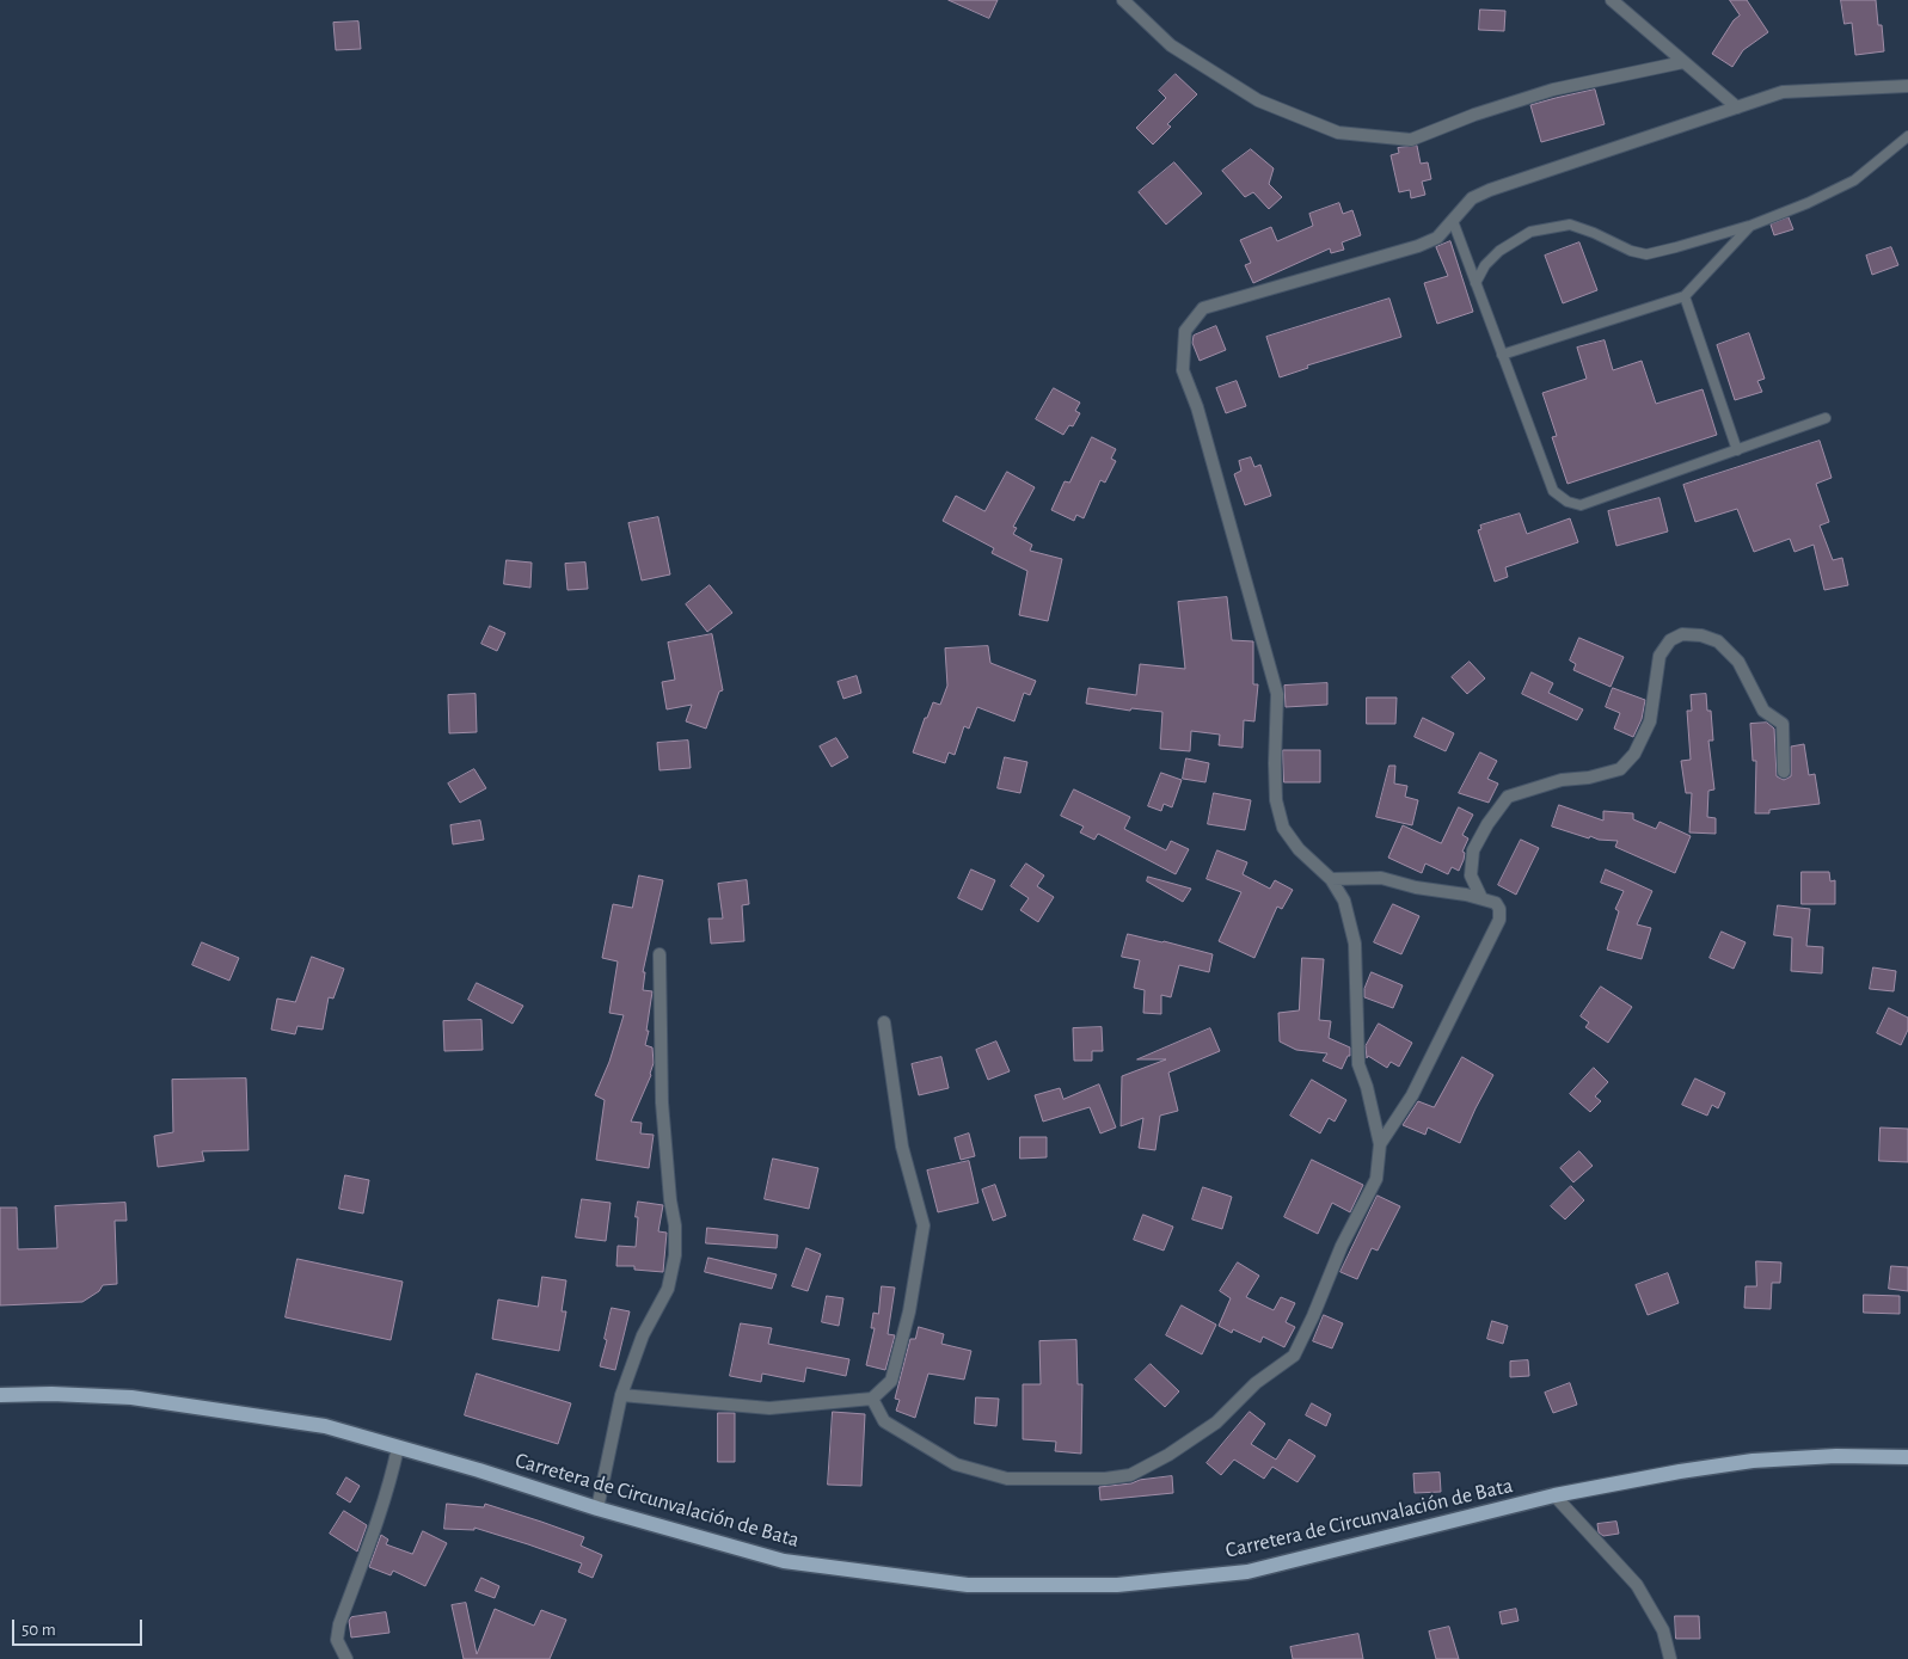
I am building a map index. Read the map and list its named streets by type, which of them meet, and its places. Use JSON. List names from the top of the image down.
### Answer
{
  "streets": {
    "main road": ["Carretera de Circunvalación de Bata"]
  },
  "scale_bar": "50 m"
}
